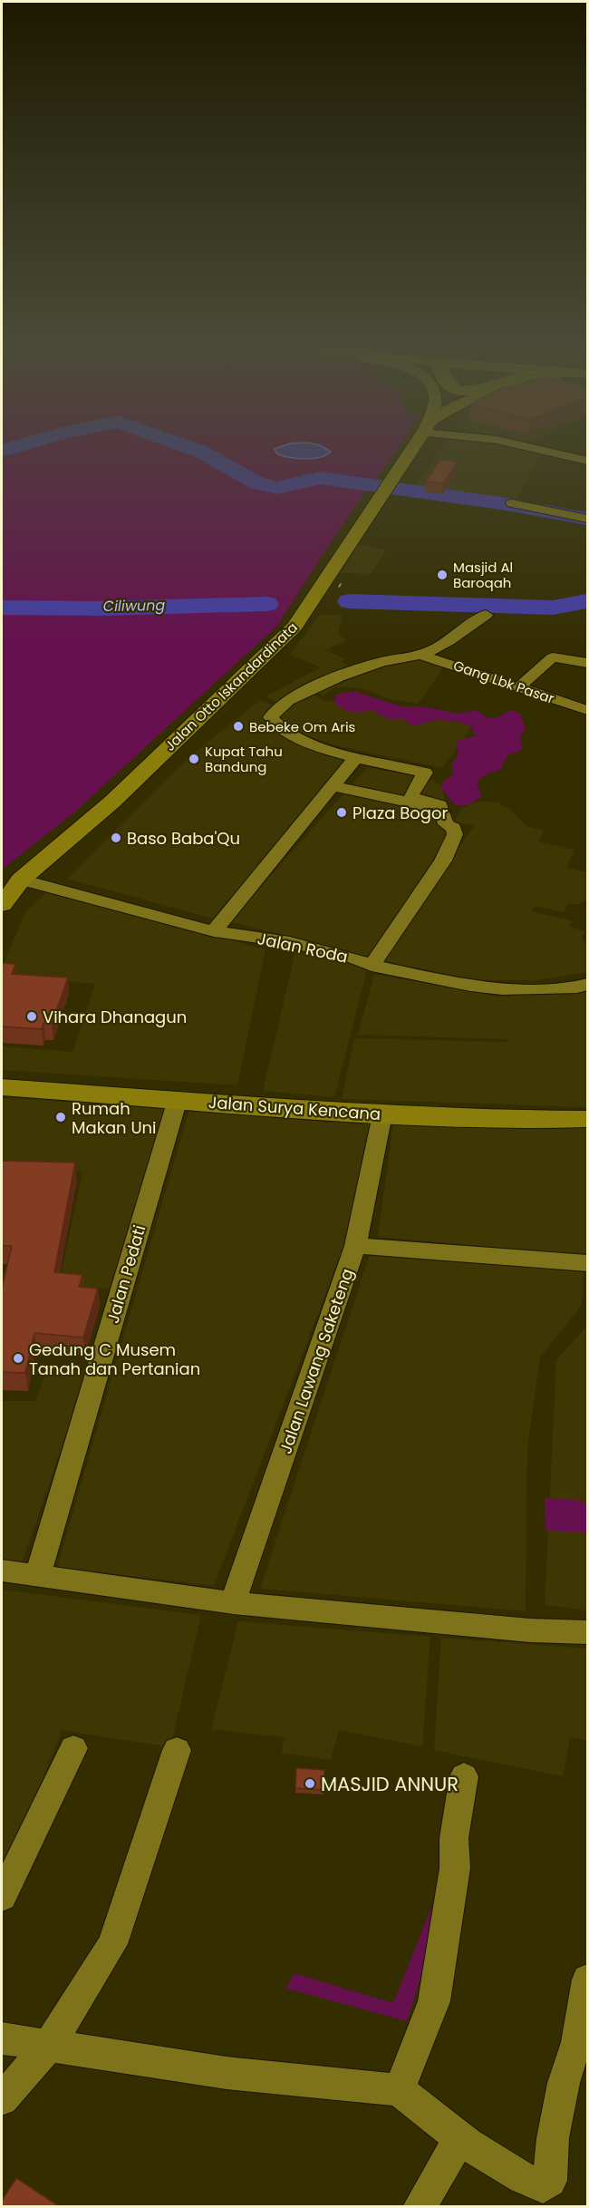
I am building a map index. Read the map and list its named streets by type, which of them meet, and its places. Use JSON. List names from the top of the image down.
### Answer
{
  "streets": {
    "main road": ["Jalan Otto Iskandardinata", "Jalan Surya Kencana"],
    "street": [
      "Gang Lbk Pasar",
      "Jalan Roda",
      "Jalan Pedati",
      "Jalan Lawang Saketeng"
    ]
  },
  "crossings": [
    ["Jalan Otto Iskandardinata", "Jalan Roda"],
    ["Jalan Surya Kencana", "Jalan Pedati"],
    ["Jalan Surya Kencana", "Jalan Lawang Saketeng"]
  ],
  "water": ["Ciliwung"],
  "places": [
    "Masjid Al Baroqah",
    "Bebeke Om Aris",
    "Kupat Tahu Bandung",
    "Plaza Bogor",
    "Baso Baba'Qu",
    "Vihara Dhanagun",
    "Rumah Makan Uni",
    "Gedung C Musem Tanah dan Pertanian",
    "MASJID ANNUR"
  ]
}
